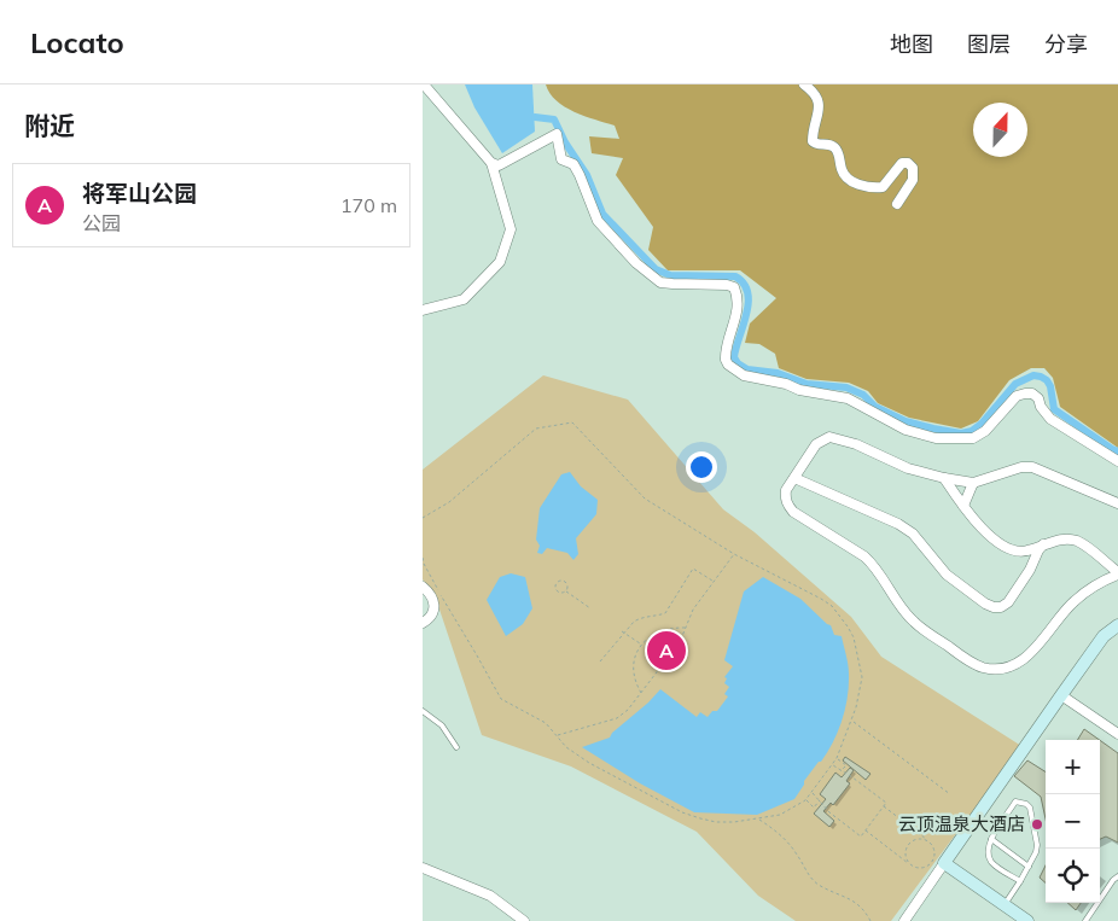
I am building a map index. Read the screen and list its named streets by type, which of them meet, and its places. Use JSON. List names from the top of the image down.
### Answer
{
  "places": ["云顶温泉大酒店"],
  "north": "top",
  "page": {
    "header": "Locato",
    "nav": ["地图", "图层", "分享"],
    "heading": "附近",
    "list": [
      {
        "mark": "A",
        "name": "将军山公园",
        "note": "公园",
        "value": "170 m"
      }
    ],
    "pins": "A",
    "map_buttons": ["+", "−"]
  }
}
